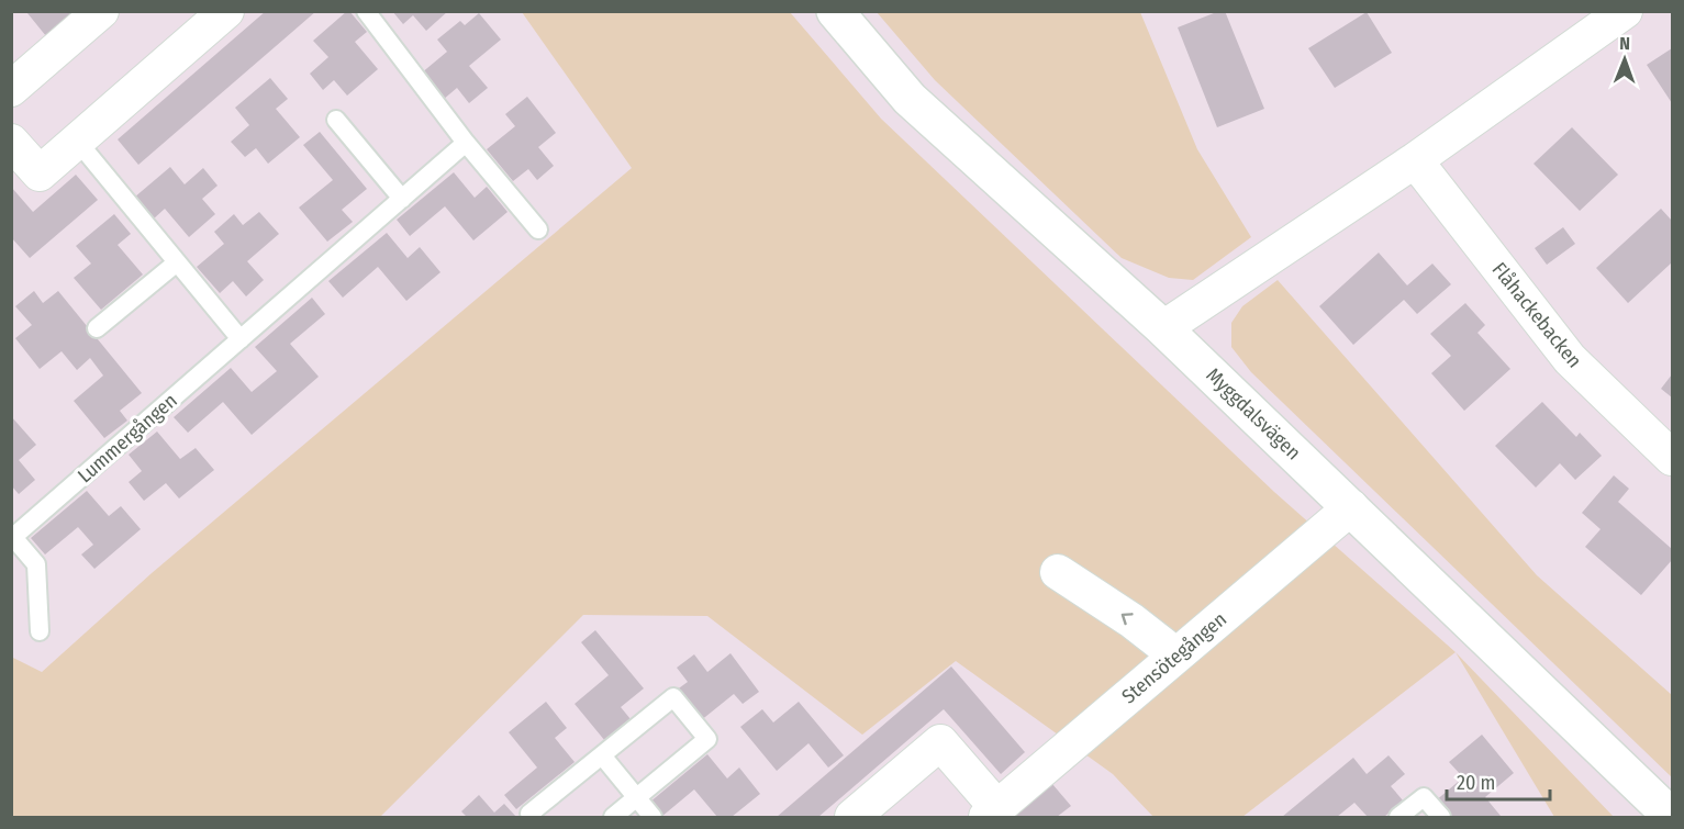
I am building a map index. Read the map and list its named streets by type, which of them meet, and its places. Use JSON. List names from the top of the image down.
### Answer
{
  "streets": {
    "street": ["Flåhackebacken", "Myggdalsvägen", "Stensötegången"],
    "lane": ["Lummergången"]
  },
  "crossings": [
    ["Myggdalsvägen", "Stensötegången"]
  ],
  "scale_bar": "20 m",
  "north": "top"
}
